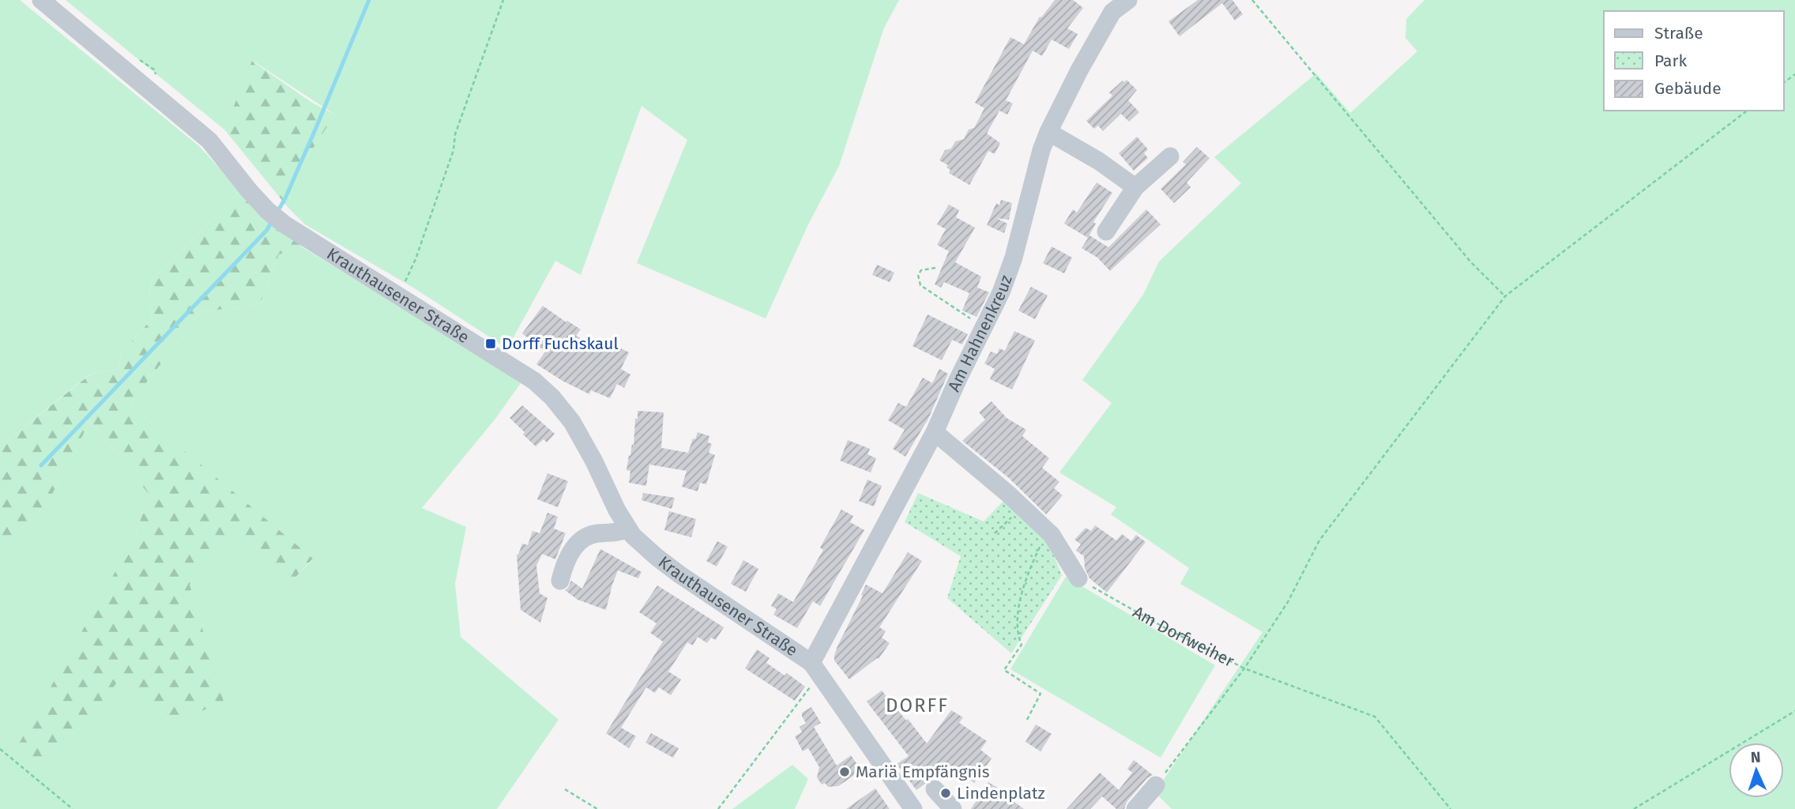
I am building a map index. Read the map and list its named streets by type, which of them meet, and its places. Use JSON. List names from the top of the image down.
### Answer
{
  "streets": {
    "street": ["Krauthausener Straße", "Am Hahnenkreuz"],
    "path": ["Am Dorfweiher"]
  },
  "crossings": [
    ["Krauthausener Straße", "Am Hahnenkreuz"]
  ],
  "districts": ["DORFF"],
  "places": {
    "transit": ["Dorff Fuchskaul"],
    "other": ["Mariä Empfängnis", "Lindenplatz"]
  },
  "legend": ["Straße", "Park", "Gebäude"],
  "north": "top"
}
